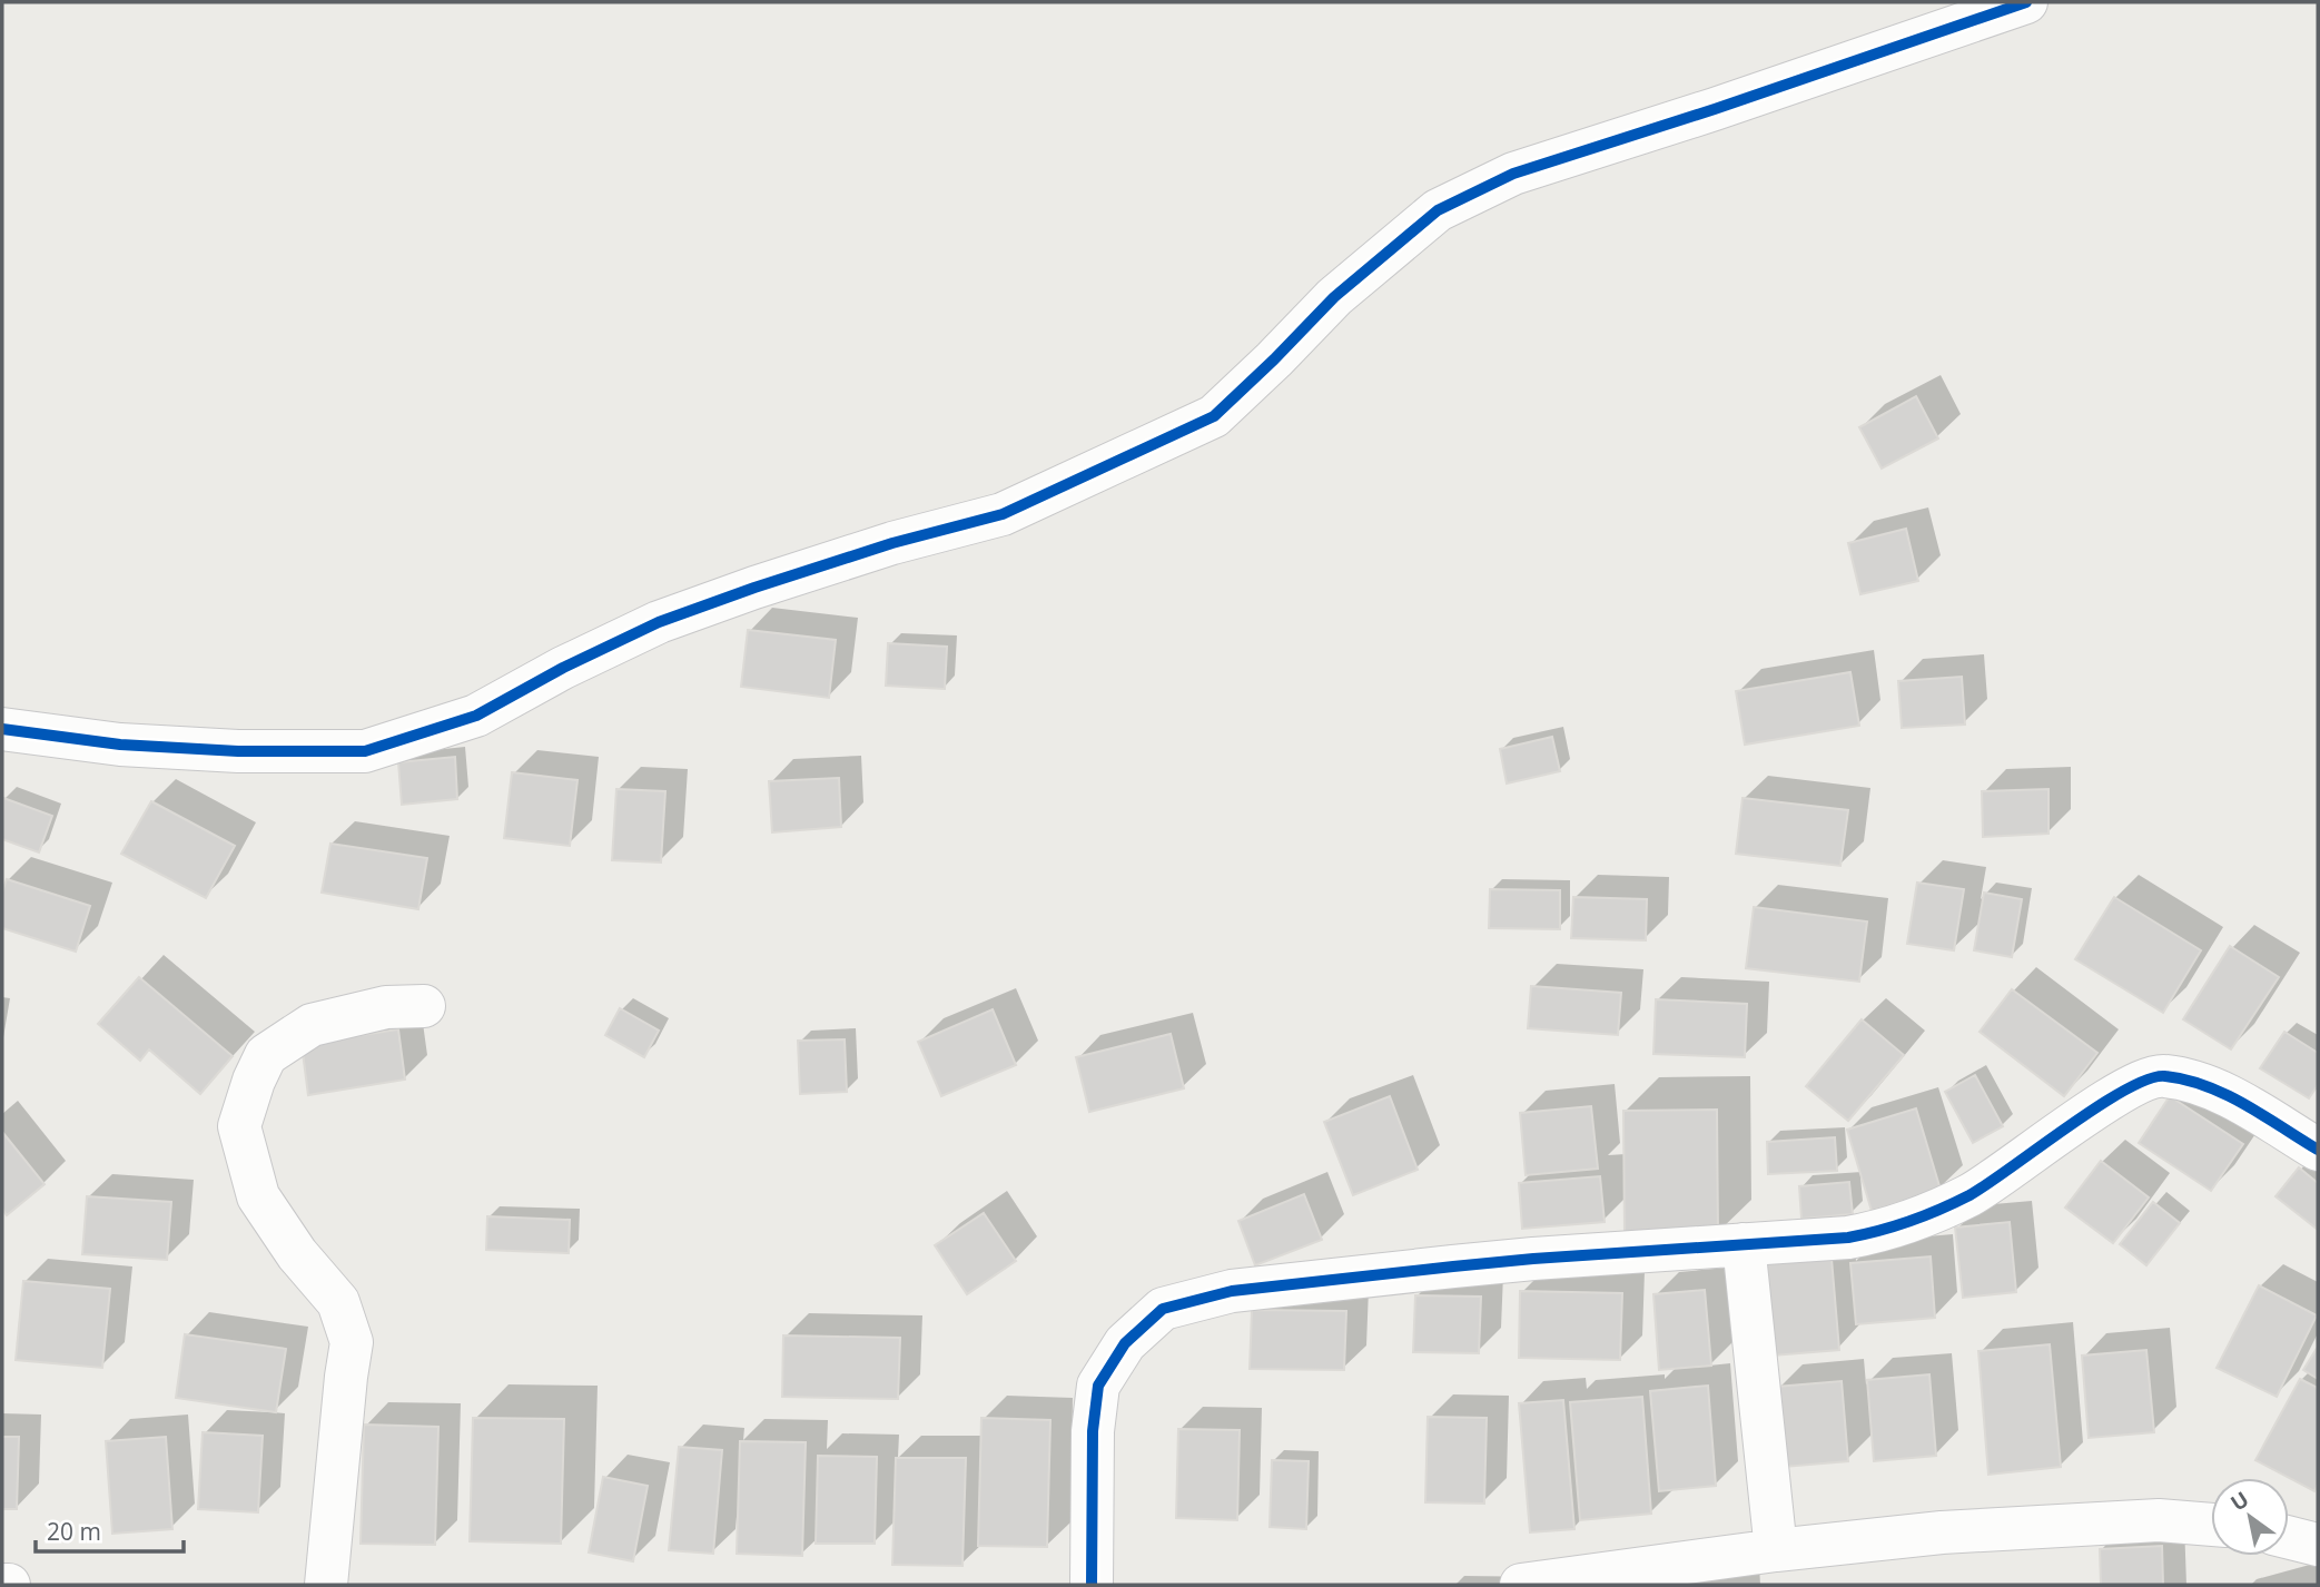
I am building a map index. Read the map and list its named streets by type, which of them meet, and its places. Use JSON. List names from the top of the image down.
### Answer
{
  "scale_bar": "20 m",
  "north": "top left"
}
